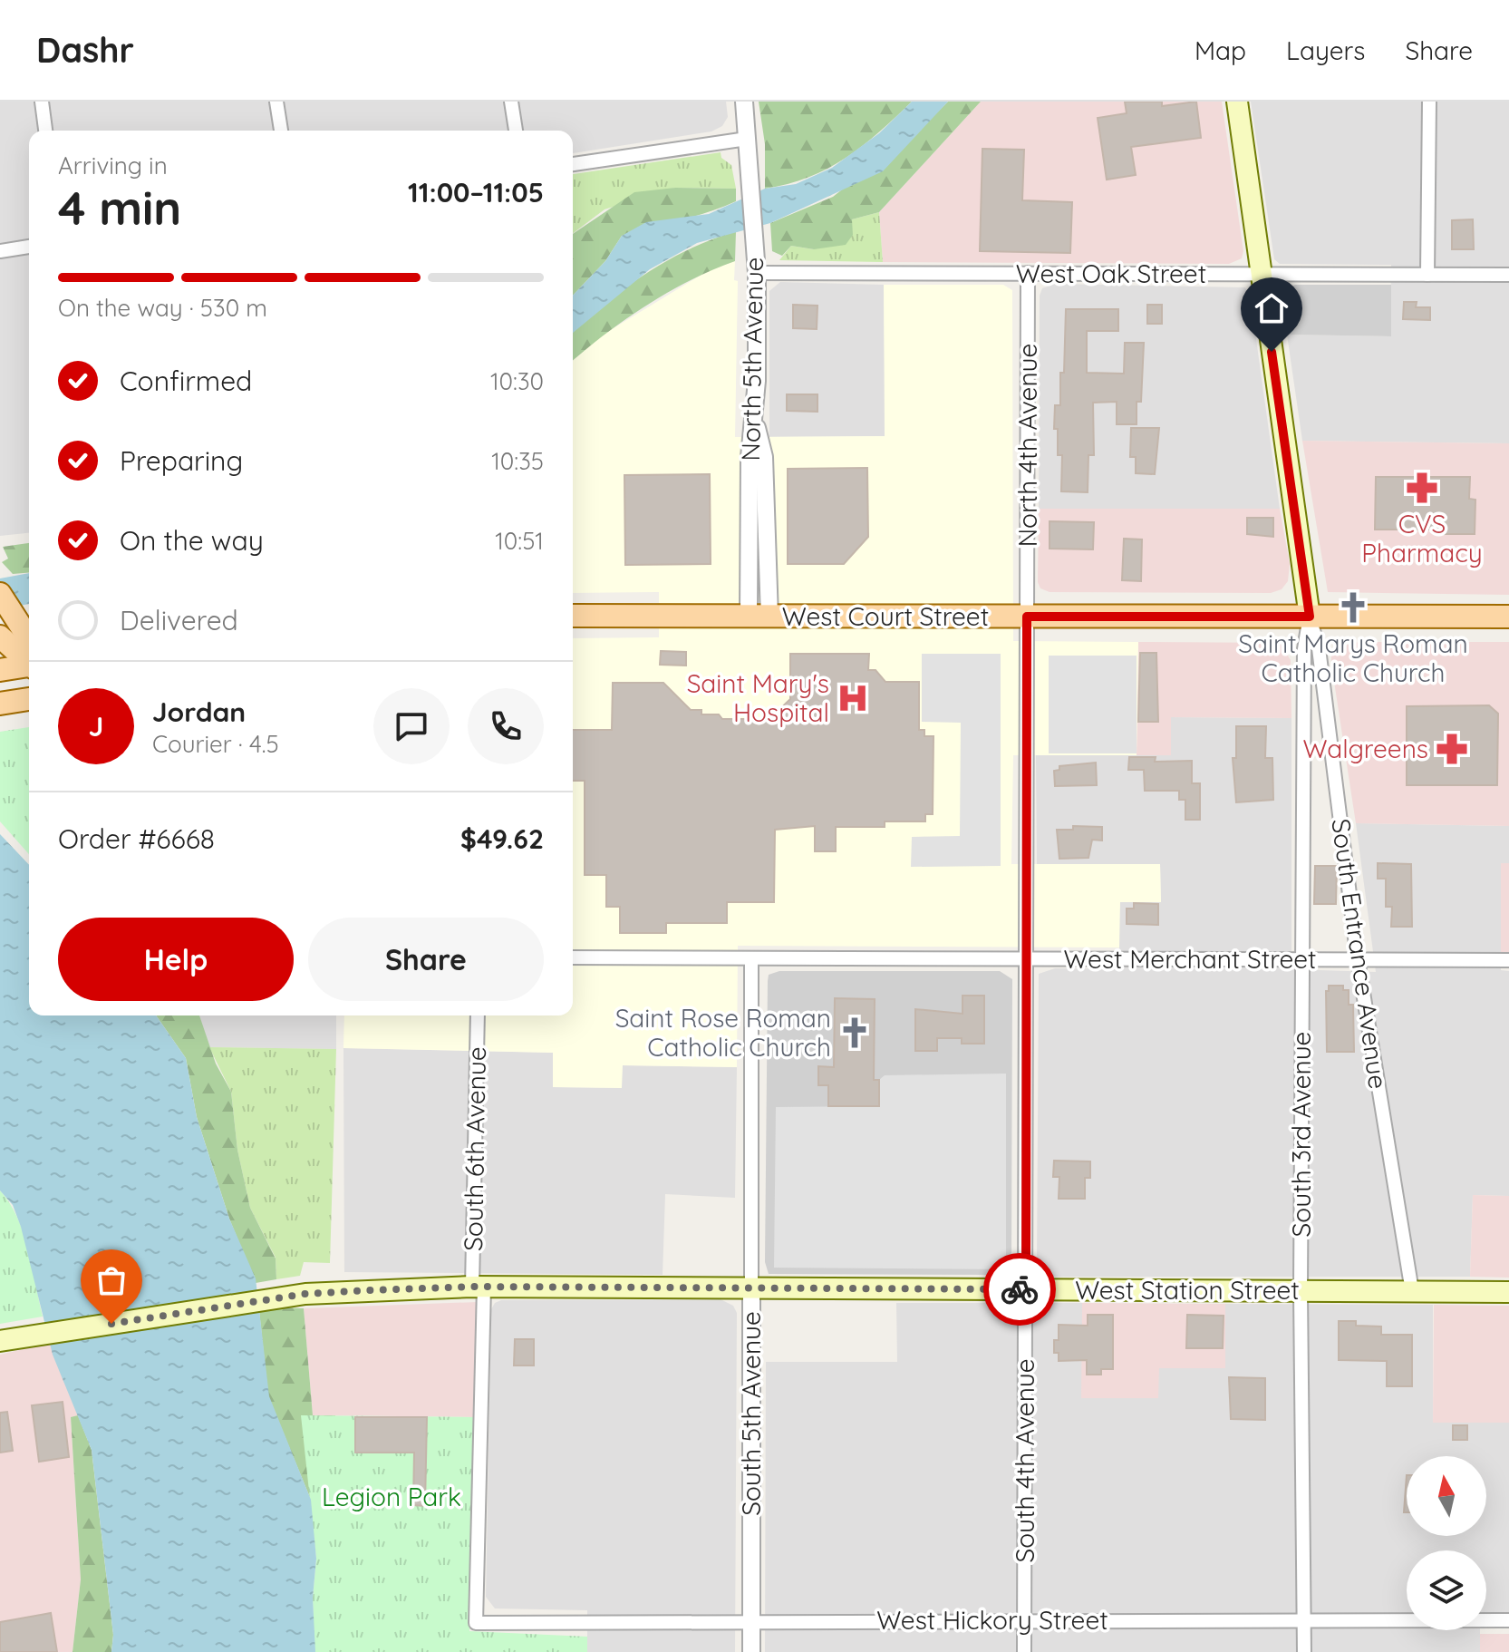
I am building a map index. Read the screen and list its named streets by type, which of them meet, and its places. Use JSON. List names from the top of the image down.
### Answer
{
  "streets": {
    "main road": ["West Court Street", "West Station Street"],
    "street": [
      "West Oak Street",
      "North 5th Avenue",
      "North 4th Avenue",
      "South Entrance Avenue",
      "West Merchant Street",
      "South 3rd Avenue",
      "South 6th Avenue",
      "South 5th Avenue",
      "South 4th Avenue",
      "West Hickory Street"
    ]
  },
  "crossings": [
    ["West Oak Street", "North 5th Avenue"],
    ["West Oak Street", "North 4th Avenue"],
    ["North 5th Avenue", "West Court Street"],
    ["North 4th Avenue", "West Court Street"],
    ["North 4th Avenue", "South 4th Avenue"],
    ["West Court Street", "South Entrance Avenue"],
    ["West Court Street", "South 3rd Avenue"],
    ["West Court Street", "South 4th Avenue"],
    ["South Entrance Avenue", "West Merchant Street"],
    ["South Entrance Avenue", "South 3rd Avenue"],
    ["South Entrance Avenue", "West Station Street"],
    ["West Merchant Street", "South 3rd Avenue"],
    ["West Merchant Street", "South 5th Avenue"],
    ["West Merchant Street", "South 4th Avenue"],
    ["South 3rd Avenue", "West Station Street"],
    ["South 3rd Avenue", "West Hickory Street"],
    ["South 6th Avenue", "West Station Street"],
    ["South 6th Avenue", "West Hickory Street"],
    ["West Station Street", "South 5th Avenue"],
    ["West Station Street", "South 4th Avenue"],
    ["South 5th Avenue", "West Hickory Street"],
    ["South 4th Avenue", "West Hickory Street"]
  ],
  "parks": ["Legion Park"],
  "places": {
    "pharmacy": ["CVS Pharmacy", "Walgreens"],
    "church": ["Saint Marys Roman Catholic Church", "Saint Rose Roman Catholic Church"],
    "hospital": ["Saint Mary's Hospital"]
  },
  "north": "top",
  "page": {
    "header": "Dashr",
    "nav": ["Map", "Layers", "Share"],
    "heading": ["4 min", "Arriving in", "11:00–11:05"],
    "panel": [
      "Jordan",
      "Courier · 4.5",
      "Order #6668",
      "$49.62"
    ],
    "bar": "On the way · 530 m",
    "list": [
      ["Confirmed", "10:30"],
      ["Preparing", "10:35"],
      ["On the way", "10:51"],
      "Delivered"
    ],
    "round": "J",
    "buttons": ["Help", "Share"]
  }
}
